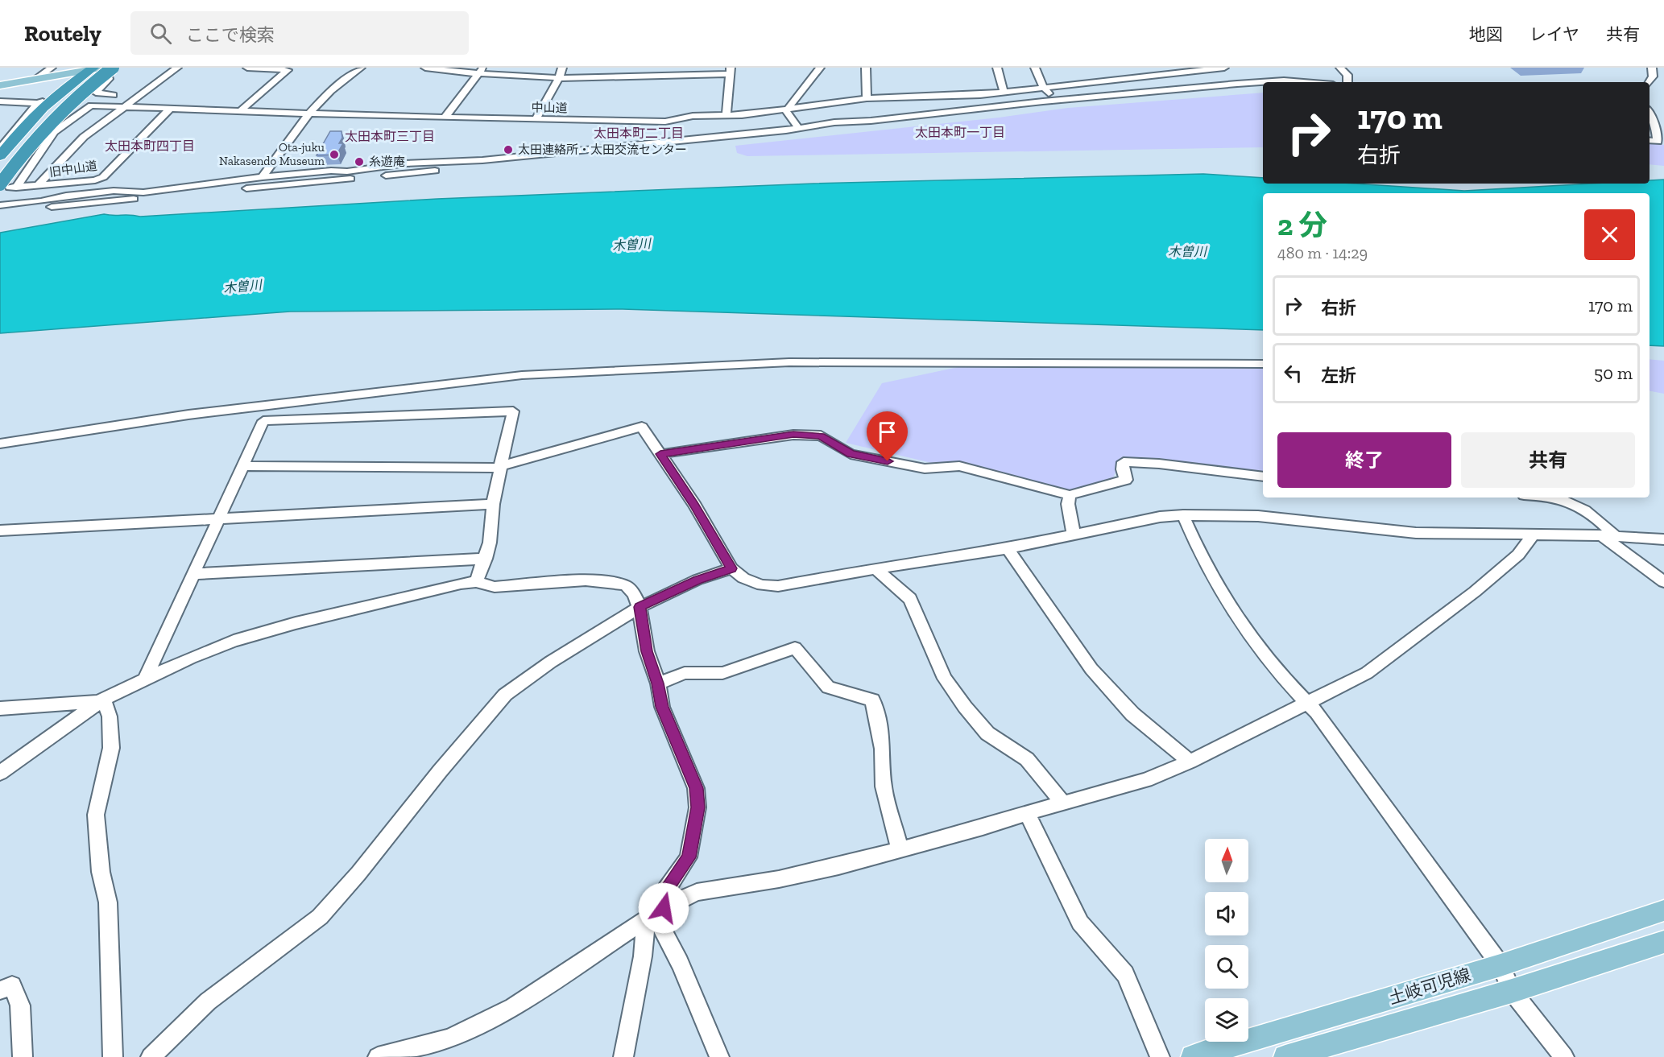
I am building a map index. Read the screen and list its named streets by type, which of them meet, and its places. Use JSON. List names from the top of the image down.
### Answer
{
  "streets": {
    "main road": ["土岐可児線"],
    "street": ["中山道", "旧中山道"]
  },
  "crossings": [
    ["中山道", "旧中山道"]
  ],
  "districts": [
    "太田本町一丁目",
    "太田本町二丁目",
    "太田本町三丁目",
    "太田本町四丁目"
  ],
  "water": ["木曽川"],
  "places": ["太田連絡所・太田交流センター", "Ota-juku Nakasendo Museum", "糸遊庵"],
  "north": "top",
  "page": {
    "header": "Routely",
    "search": "ここで検索",
    "nav": ["地図", "レイヤ", "共有"],
    "turn": ["170 m", "右折"],
    "heading": ["2 分", "480 m · 14:29"],
    "list": [
      {
        "name": "右折",
        "value": "170 m"
      },
      {
        "name": "左折",
        "value": "50 m"
      }
    ],
    "buttons": ["終了", "共有"]
  }
}
